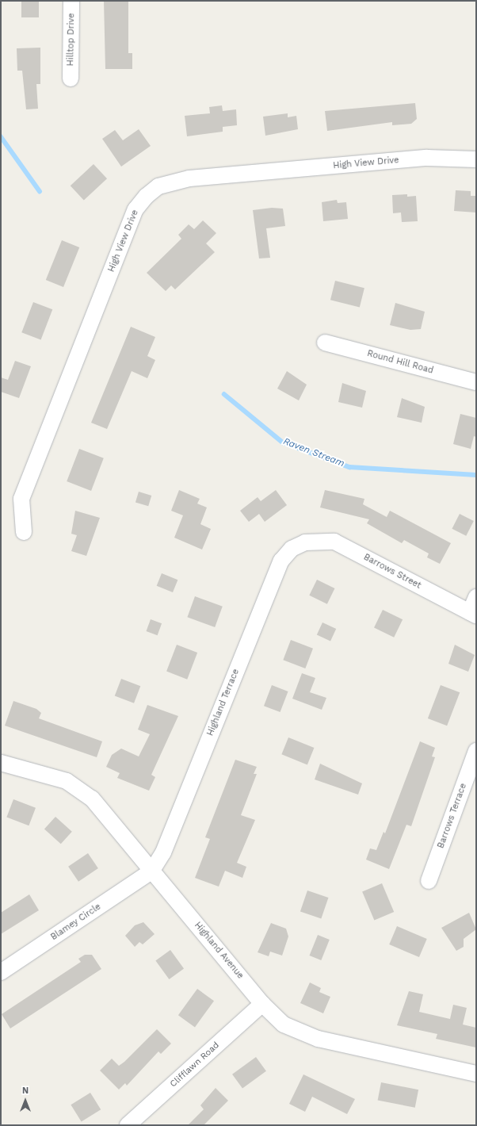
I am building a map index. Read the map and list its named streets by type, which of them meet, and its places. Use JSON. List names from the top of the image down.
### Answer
{
  "streets": {
    "street": [
      "Hilltop Drive",
      "High View Drive",
      "Round Hill Road",
      "Barrows Street",
      "Highland Terrace",
      "Barrows Terrace",
      "Blamey Circle",
      "Highland Avenue",
      "Clifflawn Road"
    ]
  },
  "crossings": [
    ["Barrows Street", "Highland Terrace"],
    ["Highland Terrace", "Blamey Circle"],
    ["Highland Terrace", "Highland Avenue"],
    ["Blamey Circle", "Highland Avenue"],
    ["Highland Avenue", "Clifflawn Road"]
  ],
  "water": ["Raven Stream"],
  "north": "top"
}
